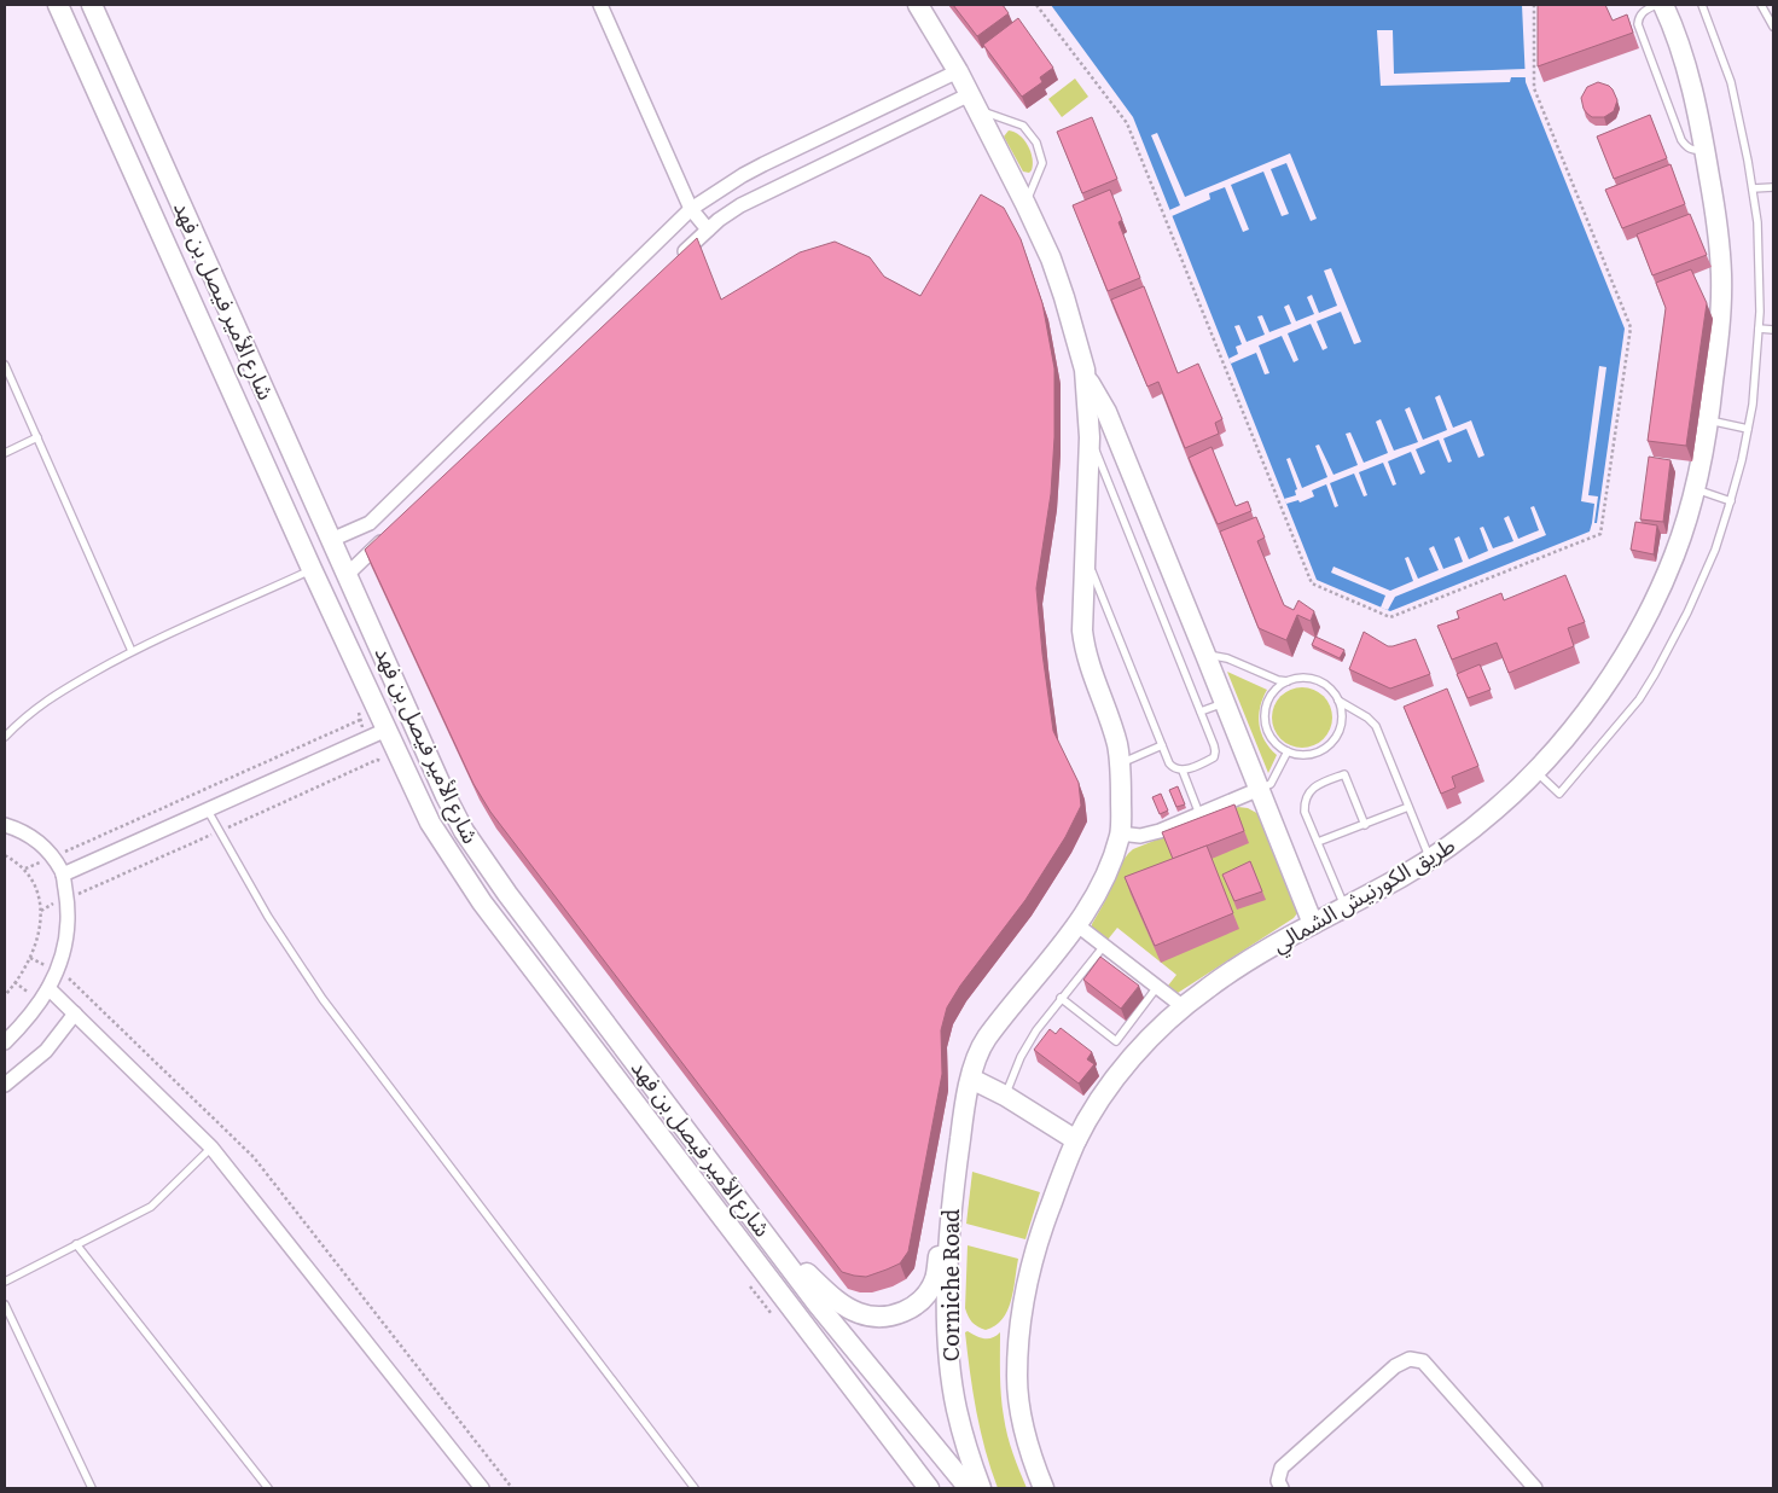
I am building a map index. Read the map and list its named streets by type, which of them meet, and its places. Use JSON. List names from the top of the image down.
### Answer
{
  "streets": {
    "main road": ["شارع الأمير فيصل بن فهد", "طريق الكورنيش الشمالي", "Corniche Road"]
  }
}
